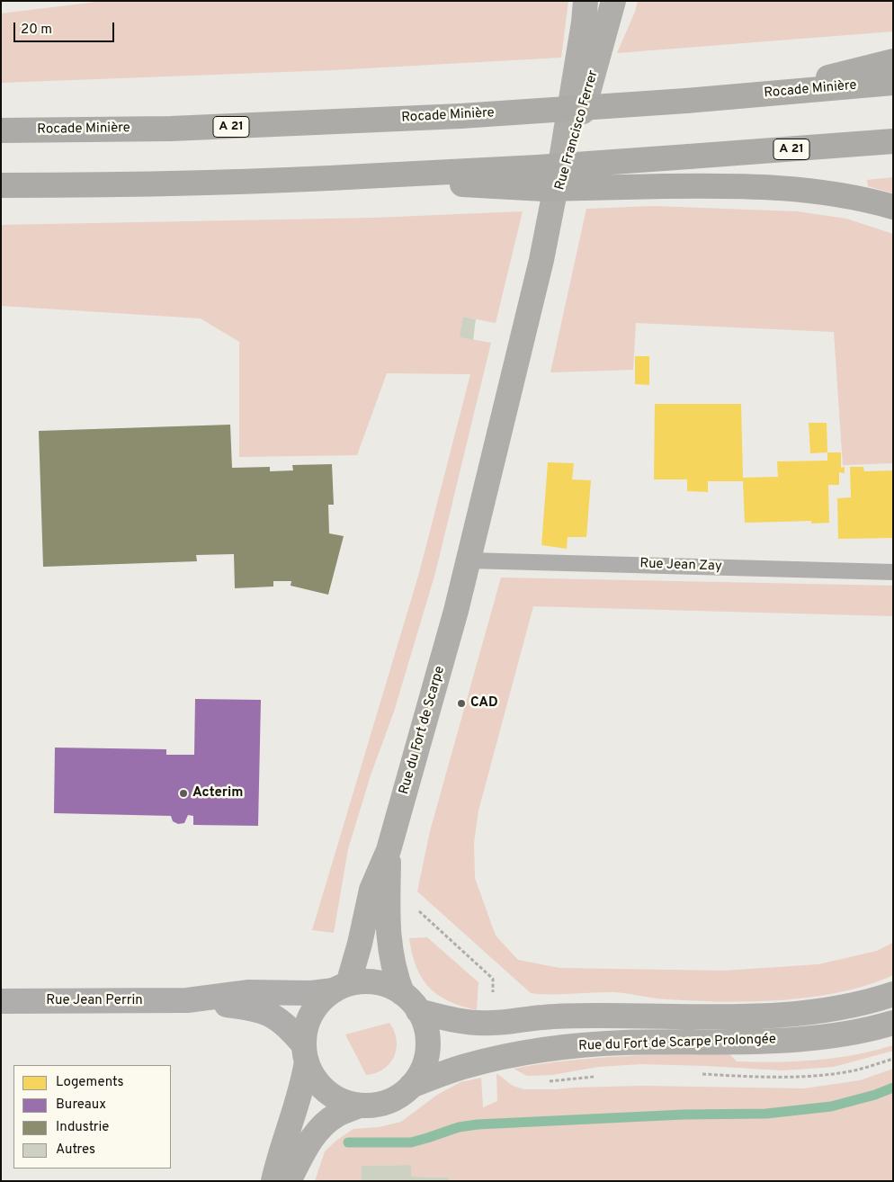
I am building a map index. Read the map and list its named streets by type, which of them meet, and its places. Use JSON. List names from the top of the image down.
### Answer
{
  "streets": {
    "highway": ["Rocade Minière", "A 21"],
    "main road": ["Rue Francisco Ferrer", "Rue du Fort de Scarpe", "Rue du Fort de Scarpe Prolongée"],
    "street": ["Rue Jean Perrin"],
    "lane": ["Rue Jean Zay"]
  },
  "crossings": [
    ["Rue Francisco Ferrer", "Rue du Fort de Scarpe"],
    ["Rue Jean Zay", "Rue du Fort de Scarpe"],
    ["Rue du Fort de Scarpe", "Rue Jean Perrin"],
    ["Rue du Fort de Scarpe", "Rue du Fort de Scarpe Prolongée"],
    ["Rue Jean Perrin", "Rue du Fort de Scarpe Prolongée"]
  ],
  "places": ["CAD", "Acterim"],
  "legend": [
    "Logements",
    "Bureaux",
    "Industrie",
    "Autres"
  ],
  "scale_bar": "20 m"
}
